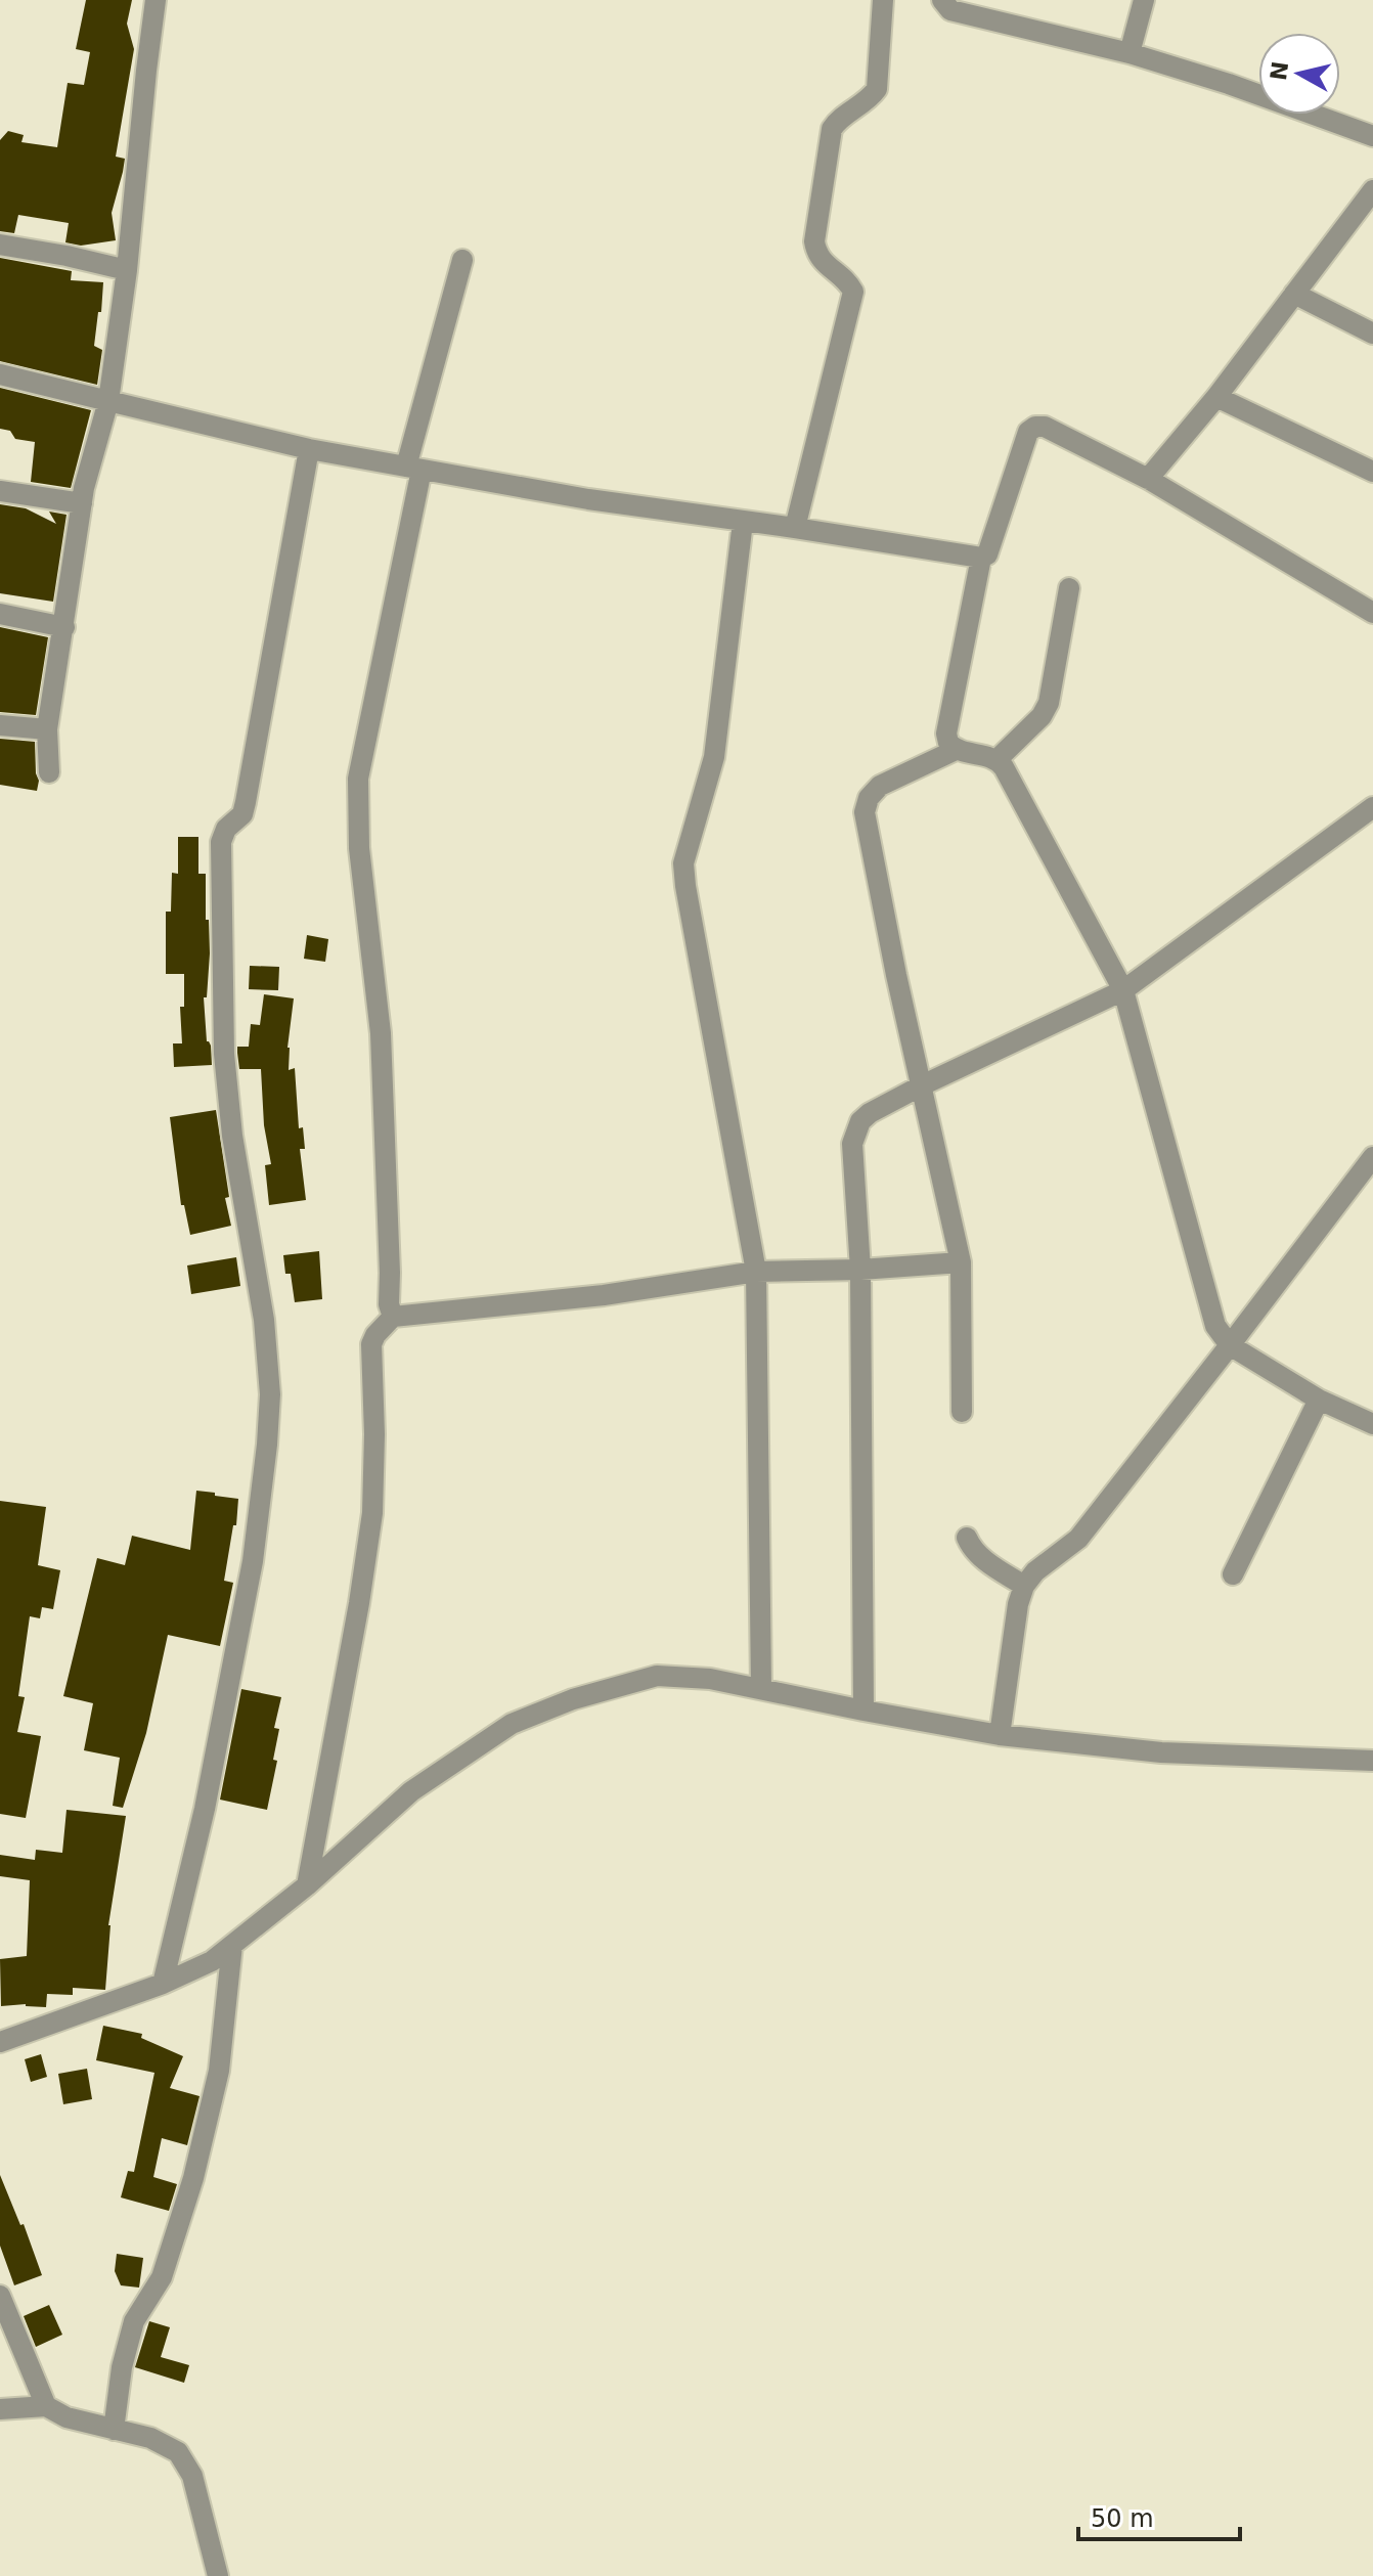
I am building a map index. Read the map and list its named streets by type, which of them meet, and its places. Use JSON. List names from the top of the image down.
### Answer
{
  "scale_bar": "50 m",
  "north": "left"
}
